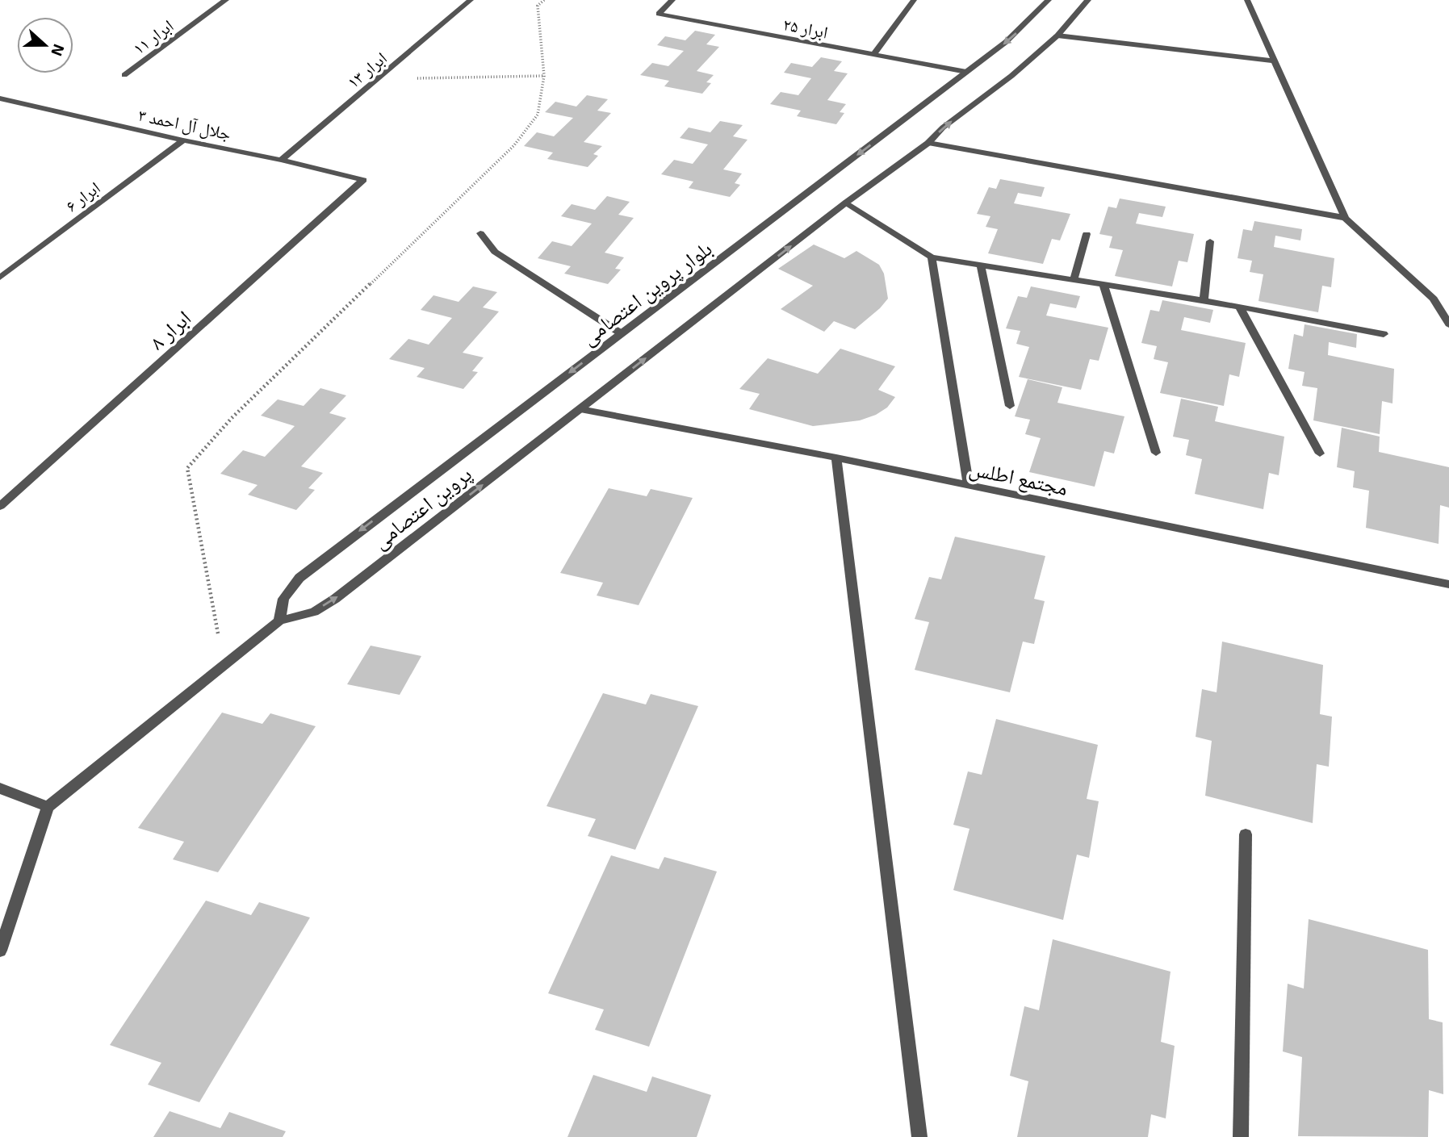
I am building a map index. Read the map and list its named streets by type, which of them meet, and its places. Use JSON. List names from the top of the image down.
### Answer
{
  "streets": {
    "street": [
      "ابرار ۲۵",
      "ابرار ۱۱",
      "ابرار ۱۳",
      "جلال آل احمد ۳",
      "ابرار ۶",
      "بلوار پروین اعتصامی",
      "ابرار ۸",
      "مجتمع اطلس",
      "پروین اعتصامی"
    ]
  },
  "crossings": [
    ["ابرار ۲۵", "بلوار پروین اعتصامی"],
    ["ابرار ۱۳", "جلال آل احمد ۳"],
    ["جلال آل احمد ۳", "ابرار ۶"],
    ["جلال آل احمد ۳", "ابرار ۸"],
    ["بلوار پروین اعتصامی", "پروین اعتصامی"],
    ["مجتمع اطلس", "پروین اعتصامی"]
  ],
  "one_way": ["پروین اعتصامی"],
  "north": "right"
}
